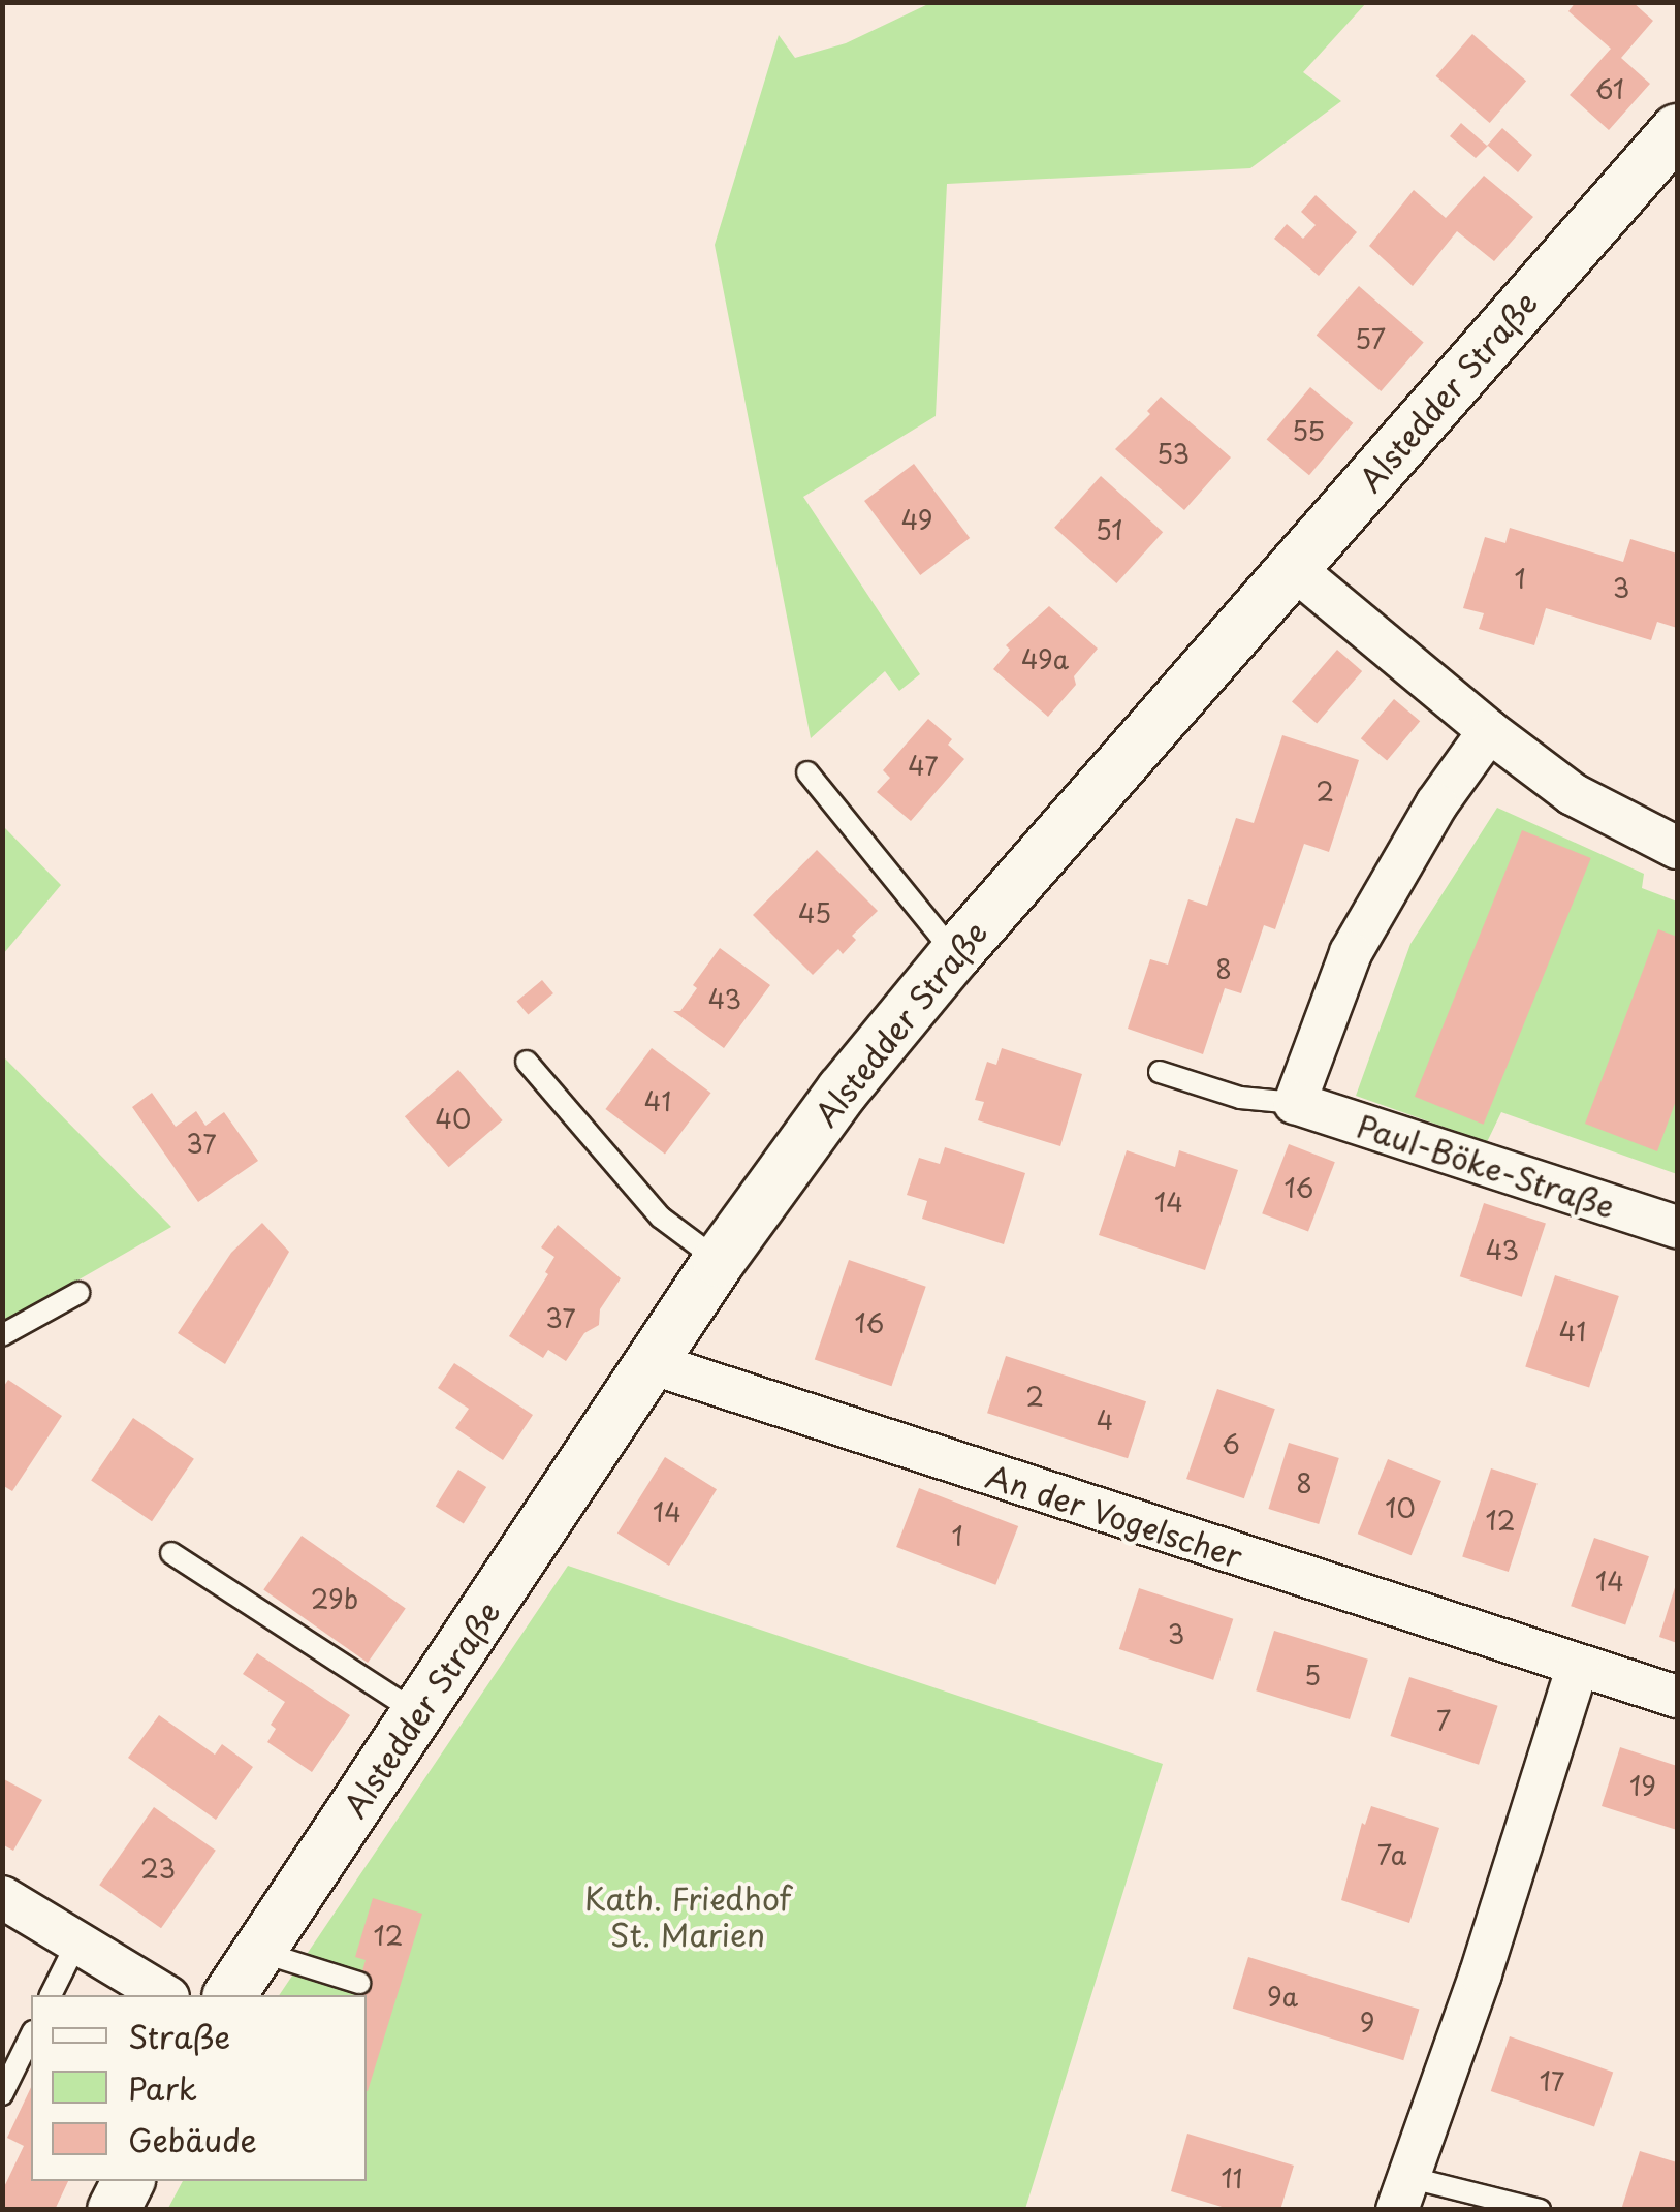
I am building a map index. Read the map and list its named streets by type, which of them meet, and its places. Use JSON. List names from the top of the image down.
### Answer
{
  "streets": {
    "street": ["Alstedder Straße", "Paul-Böke-Straße", "An der Vogelscher"]
  },
  "crossings": [
    ["Alstedder Straße", "An der Vogelscher"]
  ],
  "parks": ["Kath. Friedhof St. Marien"],
  "house_numbers": [
    "61",
    "57",
    "55",
    "53",
    "49",
    "51",
    "1",
    "3",
    "49a",
    "47",
    "2",
    "45",
    "8",
    "43",
    "41",
    "40",
    "37",
    "16",
    "14",
    "43",
    "37",
    "16",
    "41",
    "2",
    "4",
    "6",
    "8",
    "10",
    "14",
    "12",
    "1",
    "14",
    "29b",
    "3",
    "5",
    "7",
    "19",
    "7a",
    "23",
    "12",
    "9a",
    "9",
    "17",
    "11"
  ],
  "legend": ["Straße", "Park", "Gebäude"]
}
